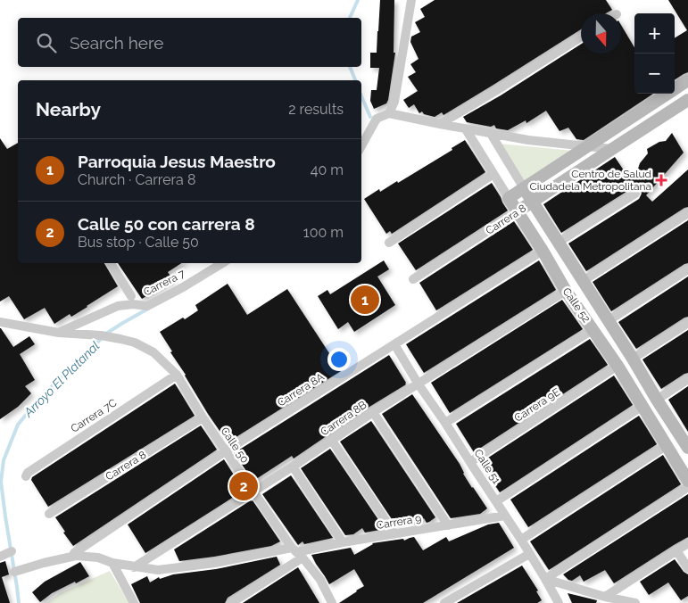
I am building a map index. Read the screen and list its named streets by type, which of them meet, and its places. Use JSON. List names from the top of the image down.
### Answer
{
  "streets": {
    "street": [
      "Carrera 8",
      "Carrera 7",
      "Calle 52",
      "Carrera 8A",
      "Carrera 9E",
      "Carrera 7C",
      "Carrera 8B",
      "Calle 50",
      "Calle 51",
      "Carrera 9"
    ]
  },
  "crossings": [
    ["Carrera 8", "Calle 52"],
    ["Carrera 8", "Calle 50"],
    ["Carrera 7", "Calle 50"],
    ["Calle 52", "Carrera 8A"],
    ["Calle 52", "Carrera 9E"],
    ["Calle 52", "Carrera 8B"],
    ["Carrera 8A", "Calle 50"],
    ["Carrera 8A", "Calle 51"],
    ["Carrera 9E", "Calle 51"],
    ["Carrera 7C", "Calle 50"],
    ["Carrera 8B", "Calle 50"],
    ["Carrera 8B", "Calle 51"],
    ["Carrera 8B", "Carrera 9"],
    ["Calle 50", "Carrera 9"],
    ["Calle 51", "Carrera 9"]
  ],
  "water": ["Arroyo El Platanal"],
  "places": {
    "health": ["Centro de Salud Ciudadela Metropolitana"]
  },
  "north": "bottom",
  "page": {
    "map_buttons": ["+", "−"],
    "search": "Search here",
    "heading": ["Nearby", "2 results"],
    "list": [
      {
        "mark": "1",
        "name": "Parroquia Jesus Maestro",
        "note": "Church · Carrera 8",
        "value": "40 m"
      },
      {
        "mark": "2",
        "name": "Calle 50 con carrera 8",
        "note": "Bus stop · Calle 50",
        "value": "100 m"
      }
    ],
    "pins": ["1", "2"]
  }
}
